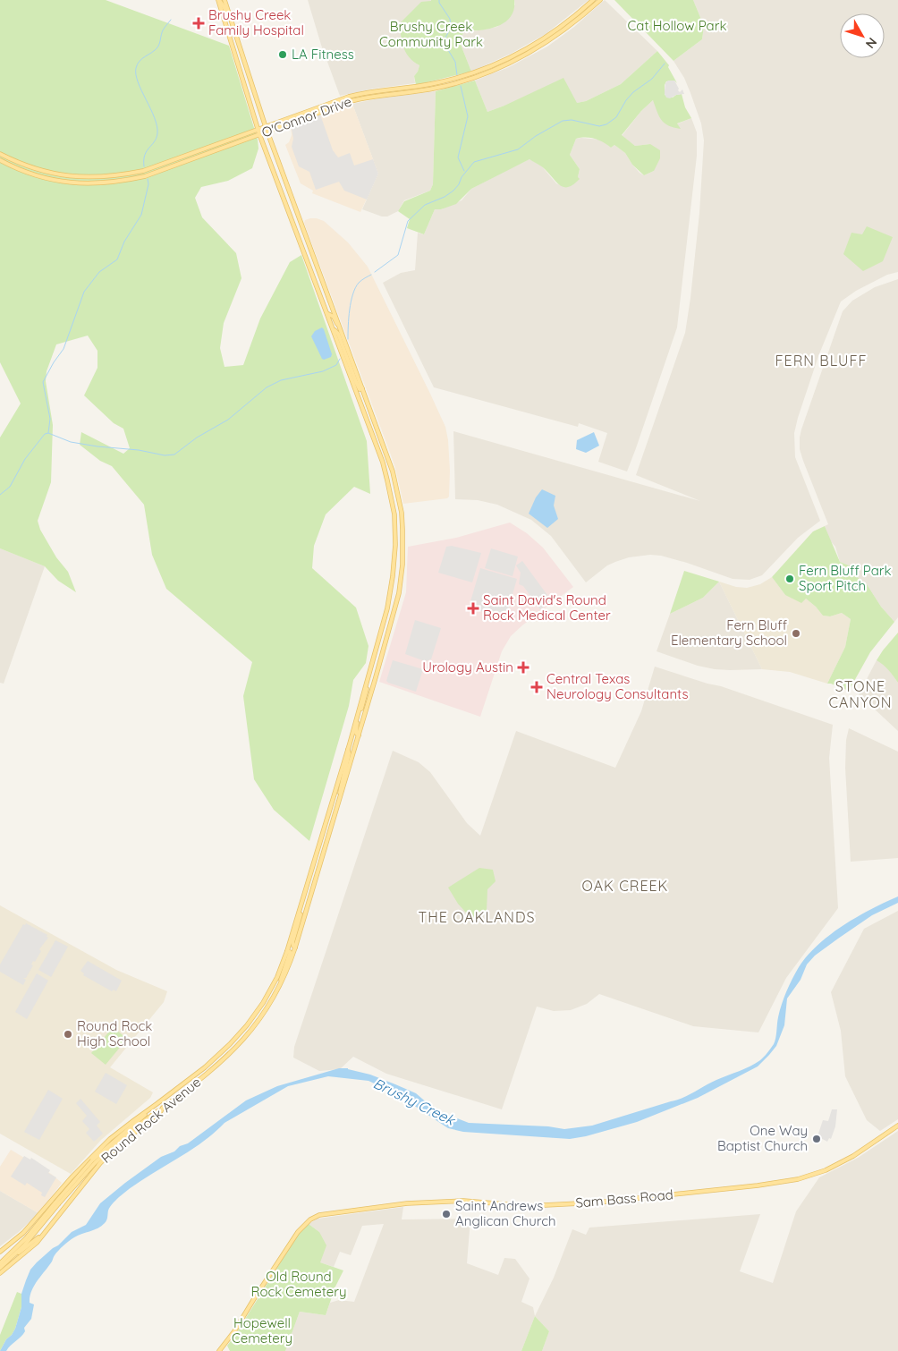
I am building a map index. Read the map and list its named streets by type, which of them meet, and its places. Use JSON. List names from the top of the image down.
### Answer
{
  "streets": {
    "main road": ["O'Connor Drive", "Round Rock Avenue", "Sam Bass Road"]
  },
  "districts": [
    "FERN BLUFF",
    "STONE CANYON",
    "OAK CREEK",
    "THE OAKLANDS"
  ],
  "water": ["Brushy Creek"],
  "parks": [
    "Cat Hollow Park",
    "Brushy Creek Community Park",
    "Old Round Rock Cemetery",
    "Hopewell Cemetery"
  ],
  "places": {
    "health": [
      "Brushy Creek Family Hospital",
      "Saint David's Round Rock Medical Center",
      "Urology Austin",
      "Central Texas Neurology Consultants"
    ],
    "other": [
      "LA Fitness",
      "Fern Bluff Park Sport Pitch",
      "Fern Bluff Elementary School",
      "Round Rock High School",
      "One Way Baptist Church",
      "Saint Andrews Anglican Church"
    ]
  },
  "north": "bottom right"
}
